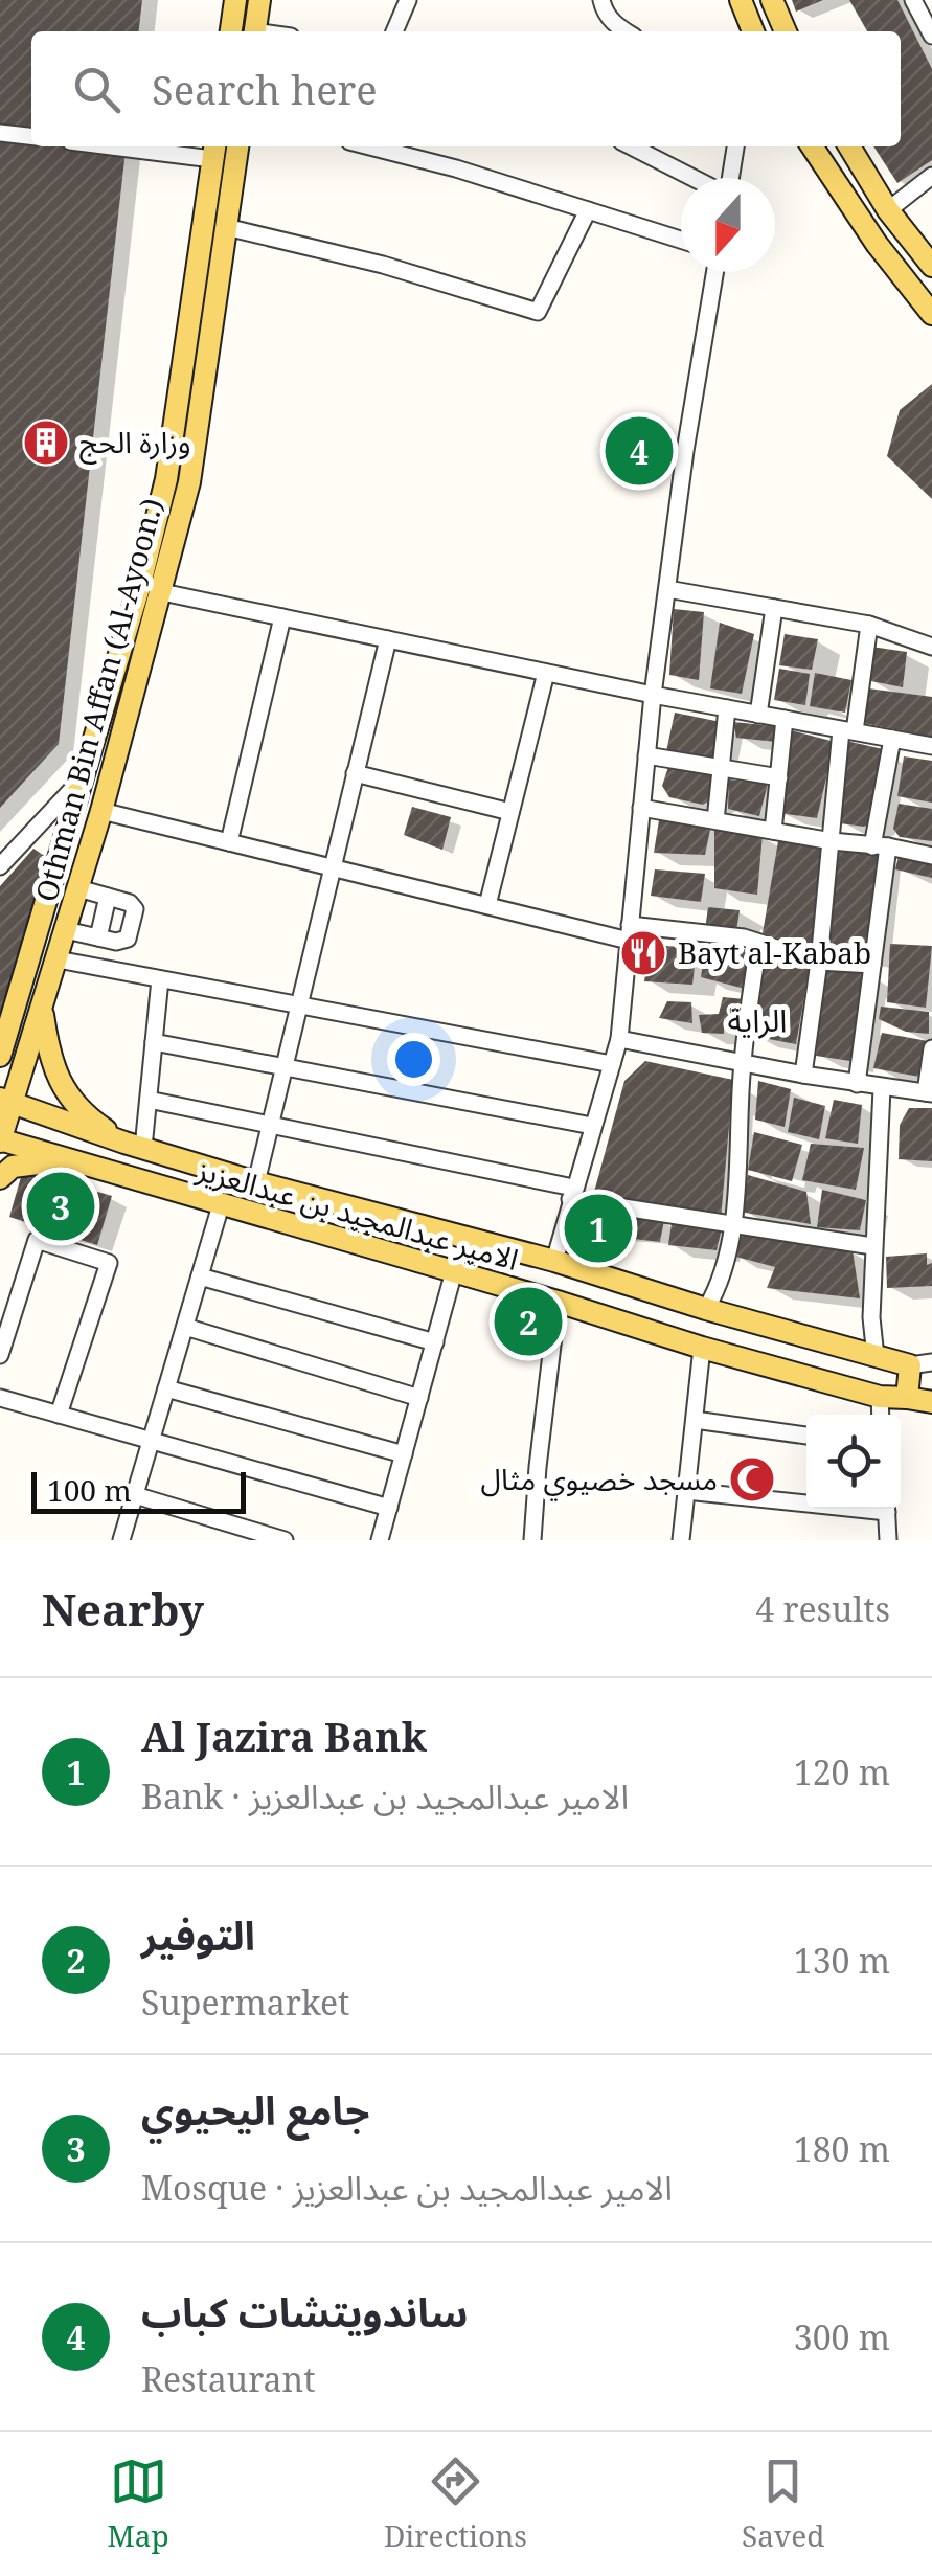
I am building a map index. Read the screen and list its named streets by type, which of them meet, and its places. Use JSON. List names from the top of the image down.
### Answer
{
  "streets": {
    "main road": ["Othman Bin Affan (Al-Ayoon.)", "الامير عبدالمجيد بن عبدالعزيز"]
  },
  "crossings": [
    ["Othman Bin Affan (Al-Ayoon.)", "الامير عبدالمجيد بن عبدالعزيز"]
  ],
  "districts": ["الراية"],
  "places": {
    "building": ["وزارة الحج"],
    "restaurant": ["Bayt al-Kabab"],
    "mosque": ["مسجد خصيوي مثال"]
  },
  "scale_bar": "100 m",
  "north": "bottom",
  "page": {
    "search": "Search here",
    "pins": [
      "4",
      "3",
      "1",
      "2"
    ],
    "scale": "100 m",
    "heading": ["Nearby", "4 results"],
    "list": [
      {
        "mark": "1",
        "name": "Al Jazira Bank",
        "note": "Bank · الامير عبدالمجيد بن عبدالعزيز",
        "value": "120 m"
      },
      {
        "mark": "2",
        "name": "التوفير",
        "note": "Supermarket",
        "value": "130 m"
      },
      {
        "mark": "3",
        "name": "جامع اليحيوي",
        "note": "Mosque · الامير عبدالمجيد بن عبدالعزيز",
        "value": "180 m"
      },
      {
        "mark": "4",
        "name": "ساندويتشات كباب",
        "note": "Restaurant",
        "value": "300 m"
      }
    ],
    "nav": ["Map", "Directions", "Saved"]
  }
}
